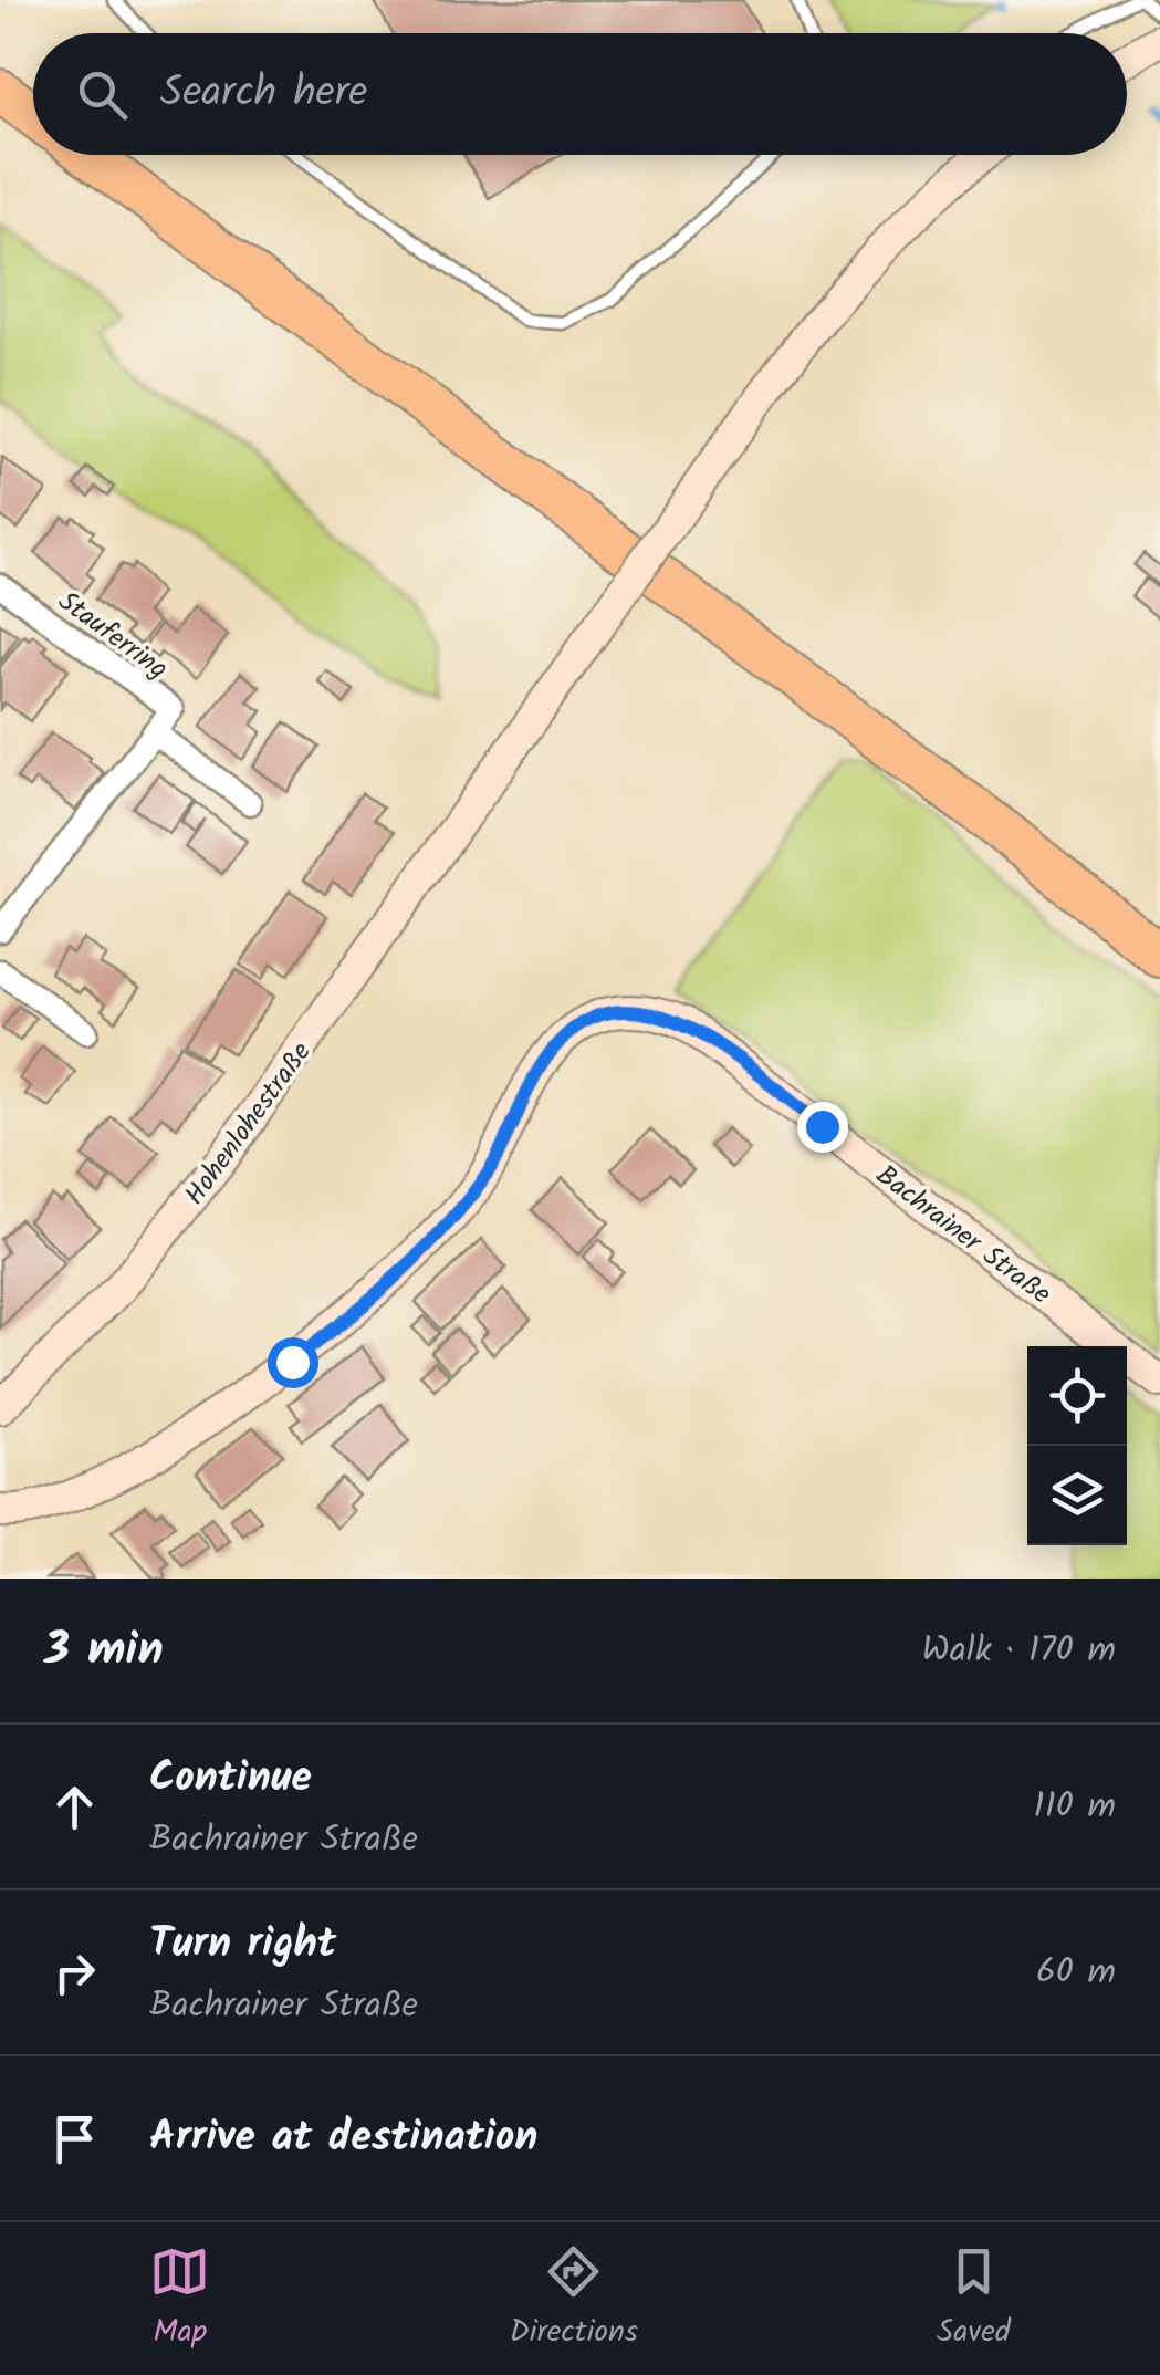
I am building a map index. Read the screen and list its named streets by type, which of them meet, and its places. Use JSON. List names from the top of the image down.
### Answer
{
  "streets": {
    "main road": ["Hohenlohestraße", "Bachrainer Straße"],
    "street": ["Stauferring"]
  },
  "page": {
    "search": "Search here",
    "heading": ["3 min", "Walk · 170 m"],
    "list": [
      ["Continue", "Bachrainer Straße", "110 m"],
      ["Turn right", "Bachrainer Straße", "60 m"],
      "Arrive at destination"
    ],
    "nav": ["Map", "Directions", "Saved"]
  }
}
